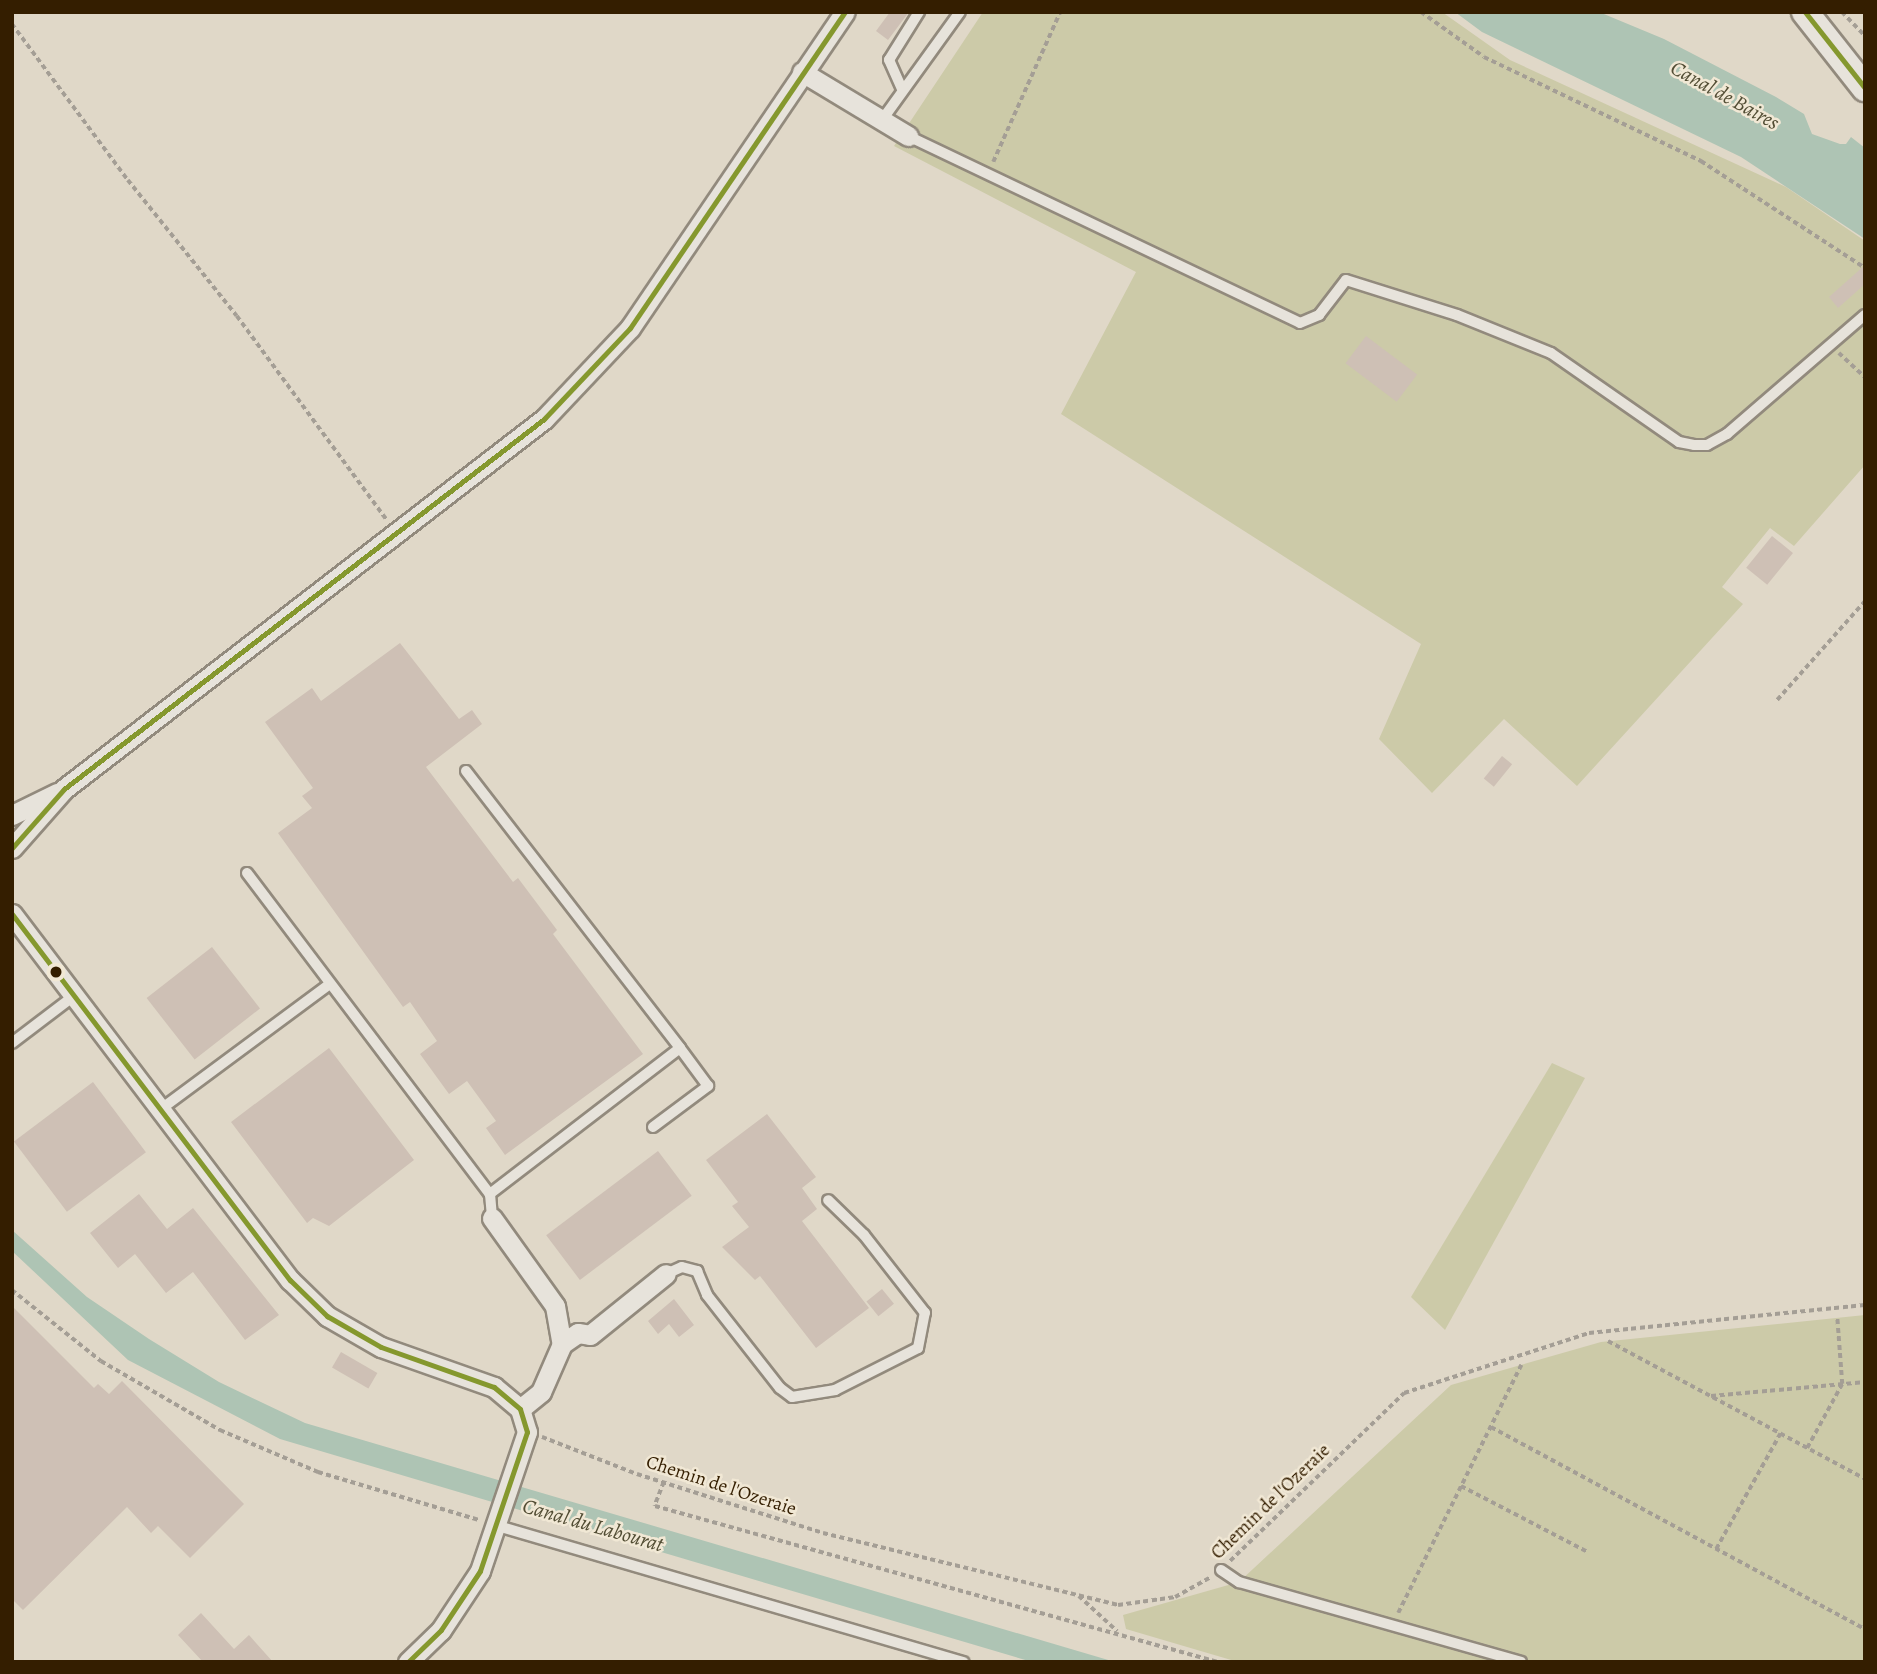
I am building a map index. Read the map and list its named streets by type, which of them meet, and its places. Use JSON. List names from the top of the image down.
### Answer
{
  "streets": {
    "path": ["Chemin de l'Ozeraie"]
  },
  "water": ["Canal de Baires", "Canal du Labourat"]
}
